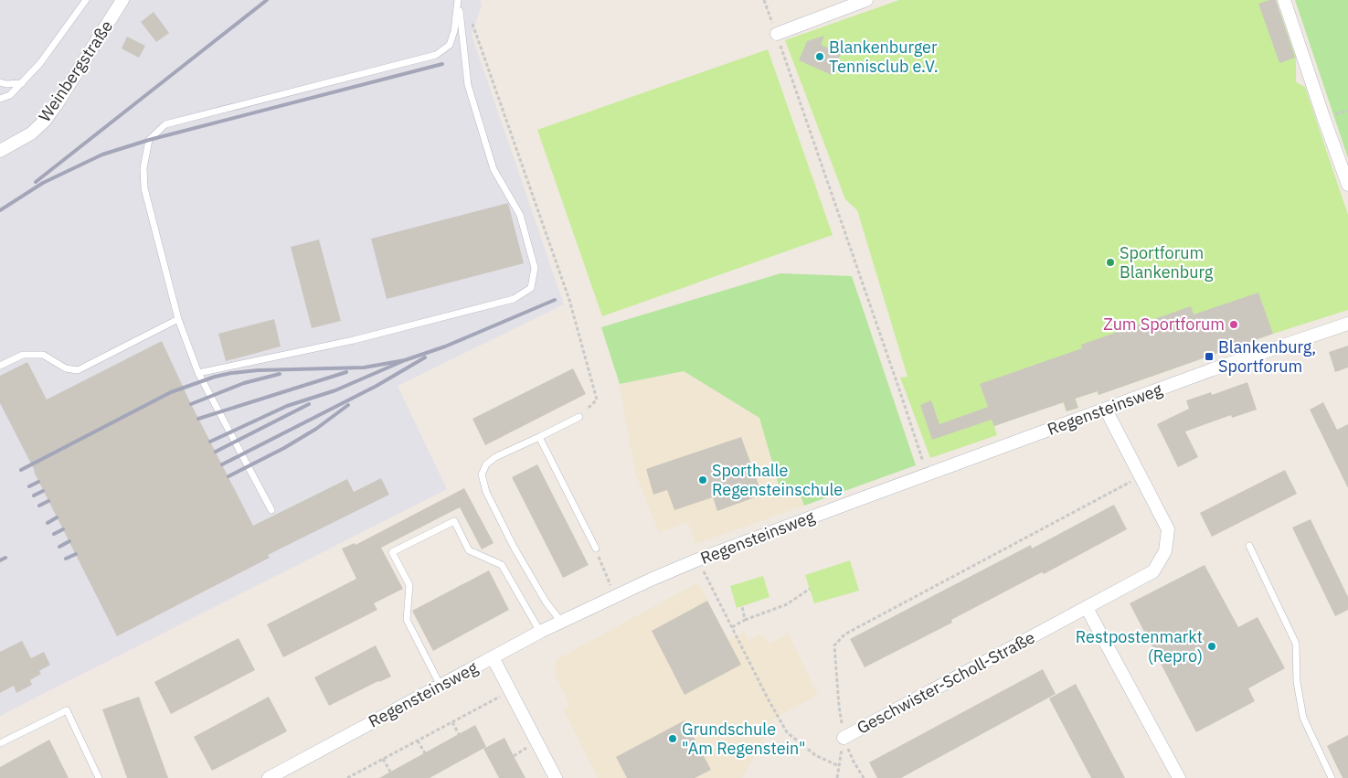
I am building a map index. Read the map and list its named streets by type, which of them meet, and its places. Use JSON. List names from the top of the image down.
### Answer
{
  "streets": {
    "street": ["Weinbergstraße", "Regensteinsweg", "Geschwister-Scholl-Straße"]
  },
  "crossings": [
    ["Regensteinsweg", "Geschwister-Scholl-Straße"]
  ],
  "places": {
    "other": [
      "Blankenburger Tennisclub e.V.",
      "Sportforum Blankenburg",
      "Zum Sportforum",
      "Sporthalle Regensteinschule",
      "Restpostenmarkt (Repro)",
      "Grundschule \"Am Regenstein\""
    ],
    "transit": ["Blankenburg, Sportforum"]
  }
}
